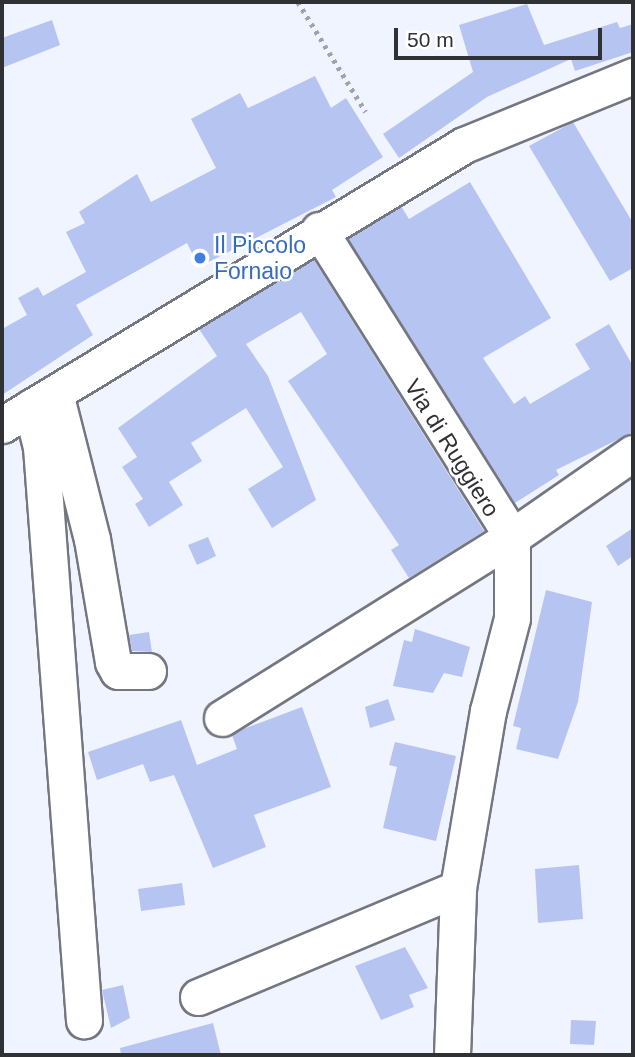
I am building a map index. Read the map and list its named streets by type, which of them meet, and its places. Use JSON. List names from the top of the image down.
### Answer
{
  "streets": {
    "street": ["Via di Ruggiero"]
  },
  "places": ["Il Piccolo Fornaio"],
  "scale_bar": "50 m"
}
